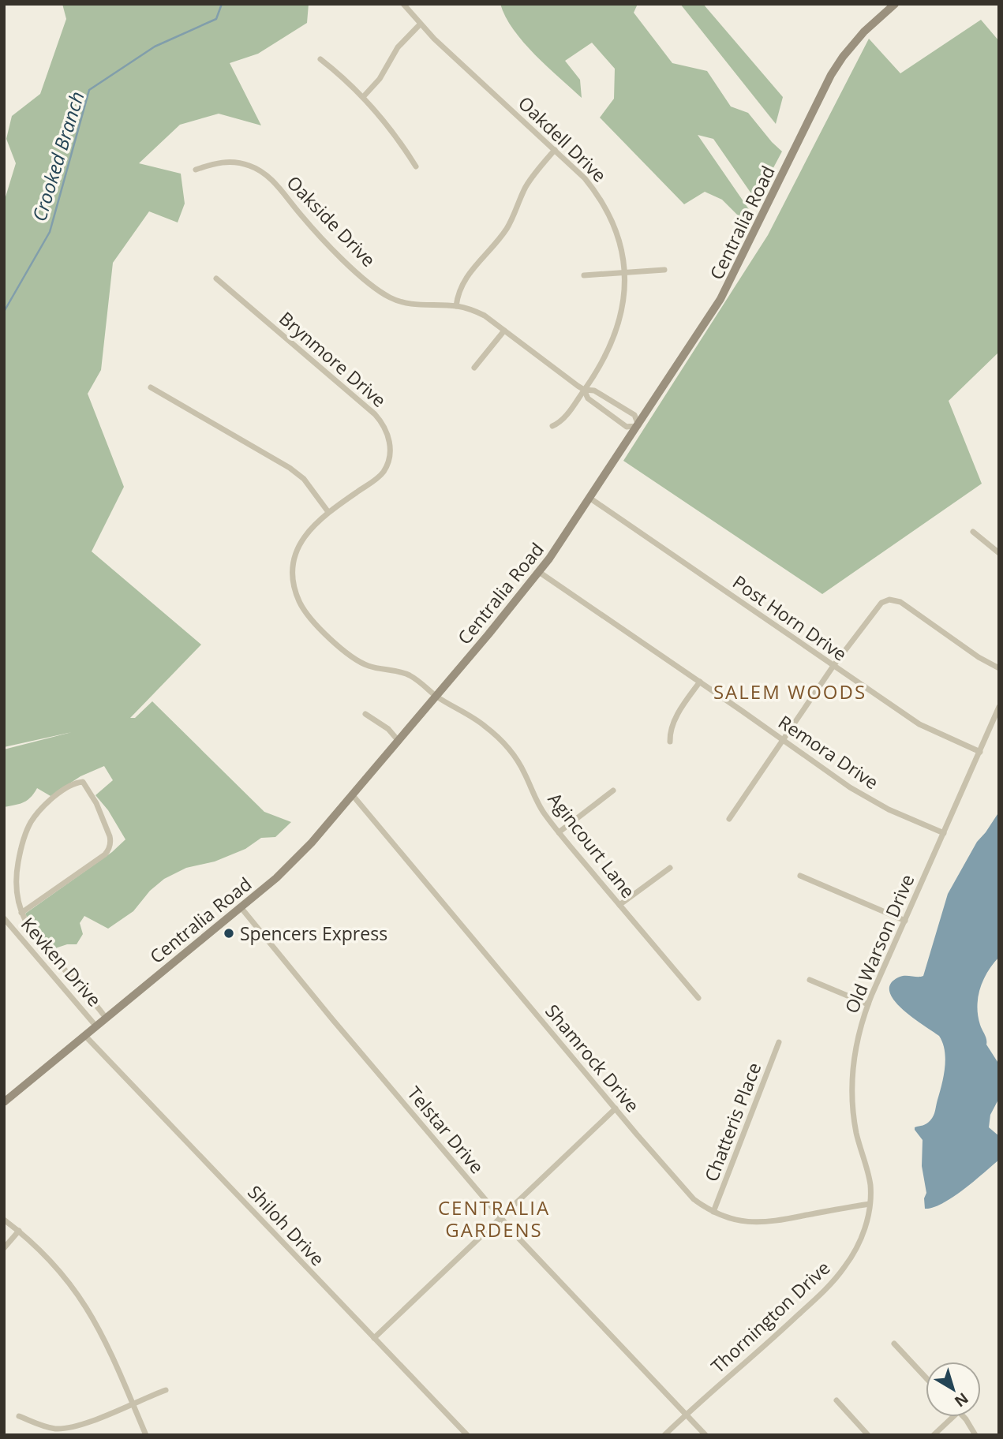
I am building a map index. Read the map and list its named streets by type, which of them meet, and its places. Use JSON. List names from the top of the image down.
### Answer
{
  "streets": {
    "main road": ["Centralia Road"],
    "street": [
      "Oakdell Drive",
      "Oakside Drive",
      "Brynmore Drive",
      "Post Horn Drive",
      "Remora Drive",
      "Agincourt Lane",
      "Old Warson Drive",
      "Kevken Drive",
      "Shamrock Drive",
      "Chatteris Place",
      "Telstar Drive",
      "Shiloh Drive",
      "Thornington Drive"
    ]
  },
  "crossings": [
    ["Oakdell Drive", "Oakside Drive"],
    ["Oakside Drive", "Centralia Road"],
    ["Centralia Road", "Brynmore Drive"],
    ["Centralia Road", "Post Horn Drive"],
    ["Centralia Road", "Remora Drive"],
    ["Centralia Road", "Agincourt Lane"],
    ["Centralia Road", "Kevken Drive"],
    ["Centralia Road", "Shamrock Drive"],
    ["Centralia Road", "Telstar Drive"],
    ["Centralia Road", "Shiloh Drive"],
    ["Brynmore Drive", "Agincourt Lane"],
    ["Post Horn Drive", "Old Warson Drive"],
    ["Remora Drive", "Old Warson Drive"],
    ["Old Warson Drive", "Shamrock Drive"],
    ["Old Warson Drive", "Thornington Drive"],
    ["Shamrock Drive", "Chatteris Place"],
    ["Shamrock Drive", "Thornington Drive"],
    ["Telstar Drive", "Thornington Drive"]
  ],
  "districts": ["SALEM WOODS", "CENTRALIA GARDENS"],
  "water": ["Crooked Branch"],
  "places": ["Spencers Express"],
  "north": "bottom right"
}
